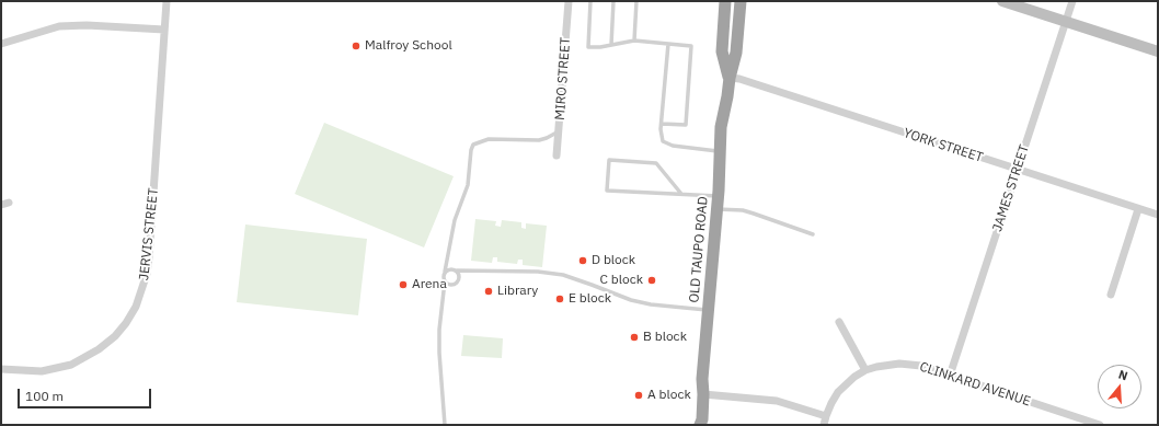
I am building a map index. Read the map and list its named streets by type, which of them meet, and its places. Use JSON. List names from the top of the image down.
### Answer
{
  "streets": {
    "highway": ["OLD TAUPO ROAD"],
    "street": [
      "MIRO STREET",
      "YORK STREET",
      "JAMES STREET",
      "JERVIS STREET",
      "CLINKARD AVENUE"
    ]
  },
  "crossings": [
    ["YORK STREET", "JAMES STREET"],
    ["YORK STREET", "OLD TAUPO ROAD"],
    ["JAMES STREET", "CLINKARD AVENUE"]
  ],
  "places": [
    "Malfroy School",
    "D block",
    "C block",
    "Arena",
    "Library",
    "E block",
    "B block",
    "A block"
  ],
  "scale_bar": "100 m",
  "north": "top"
}
